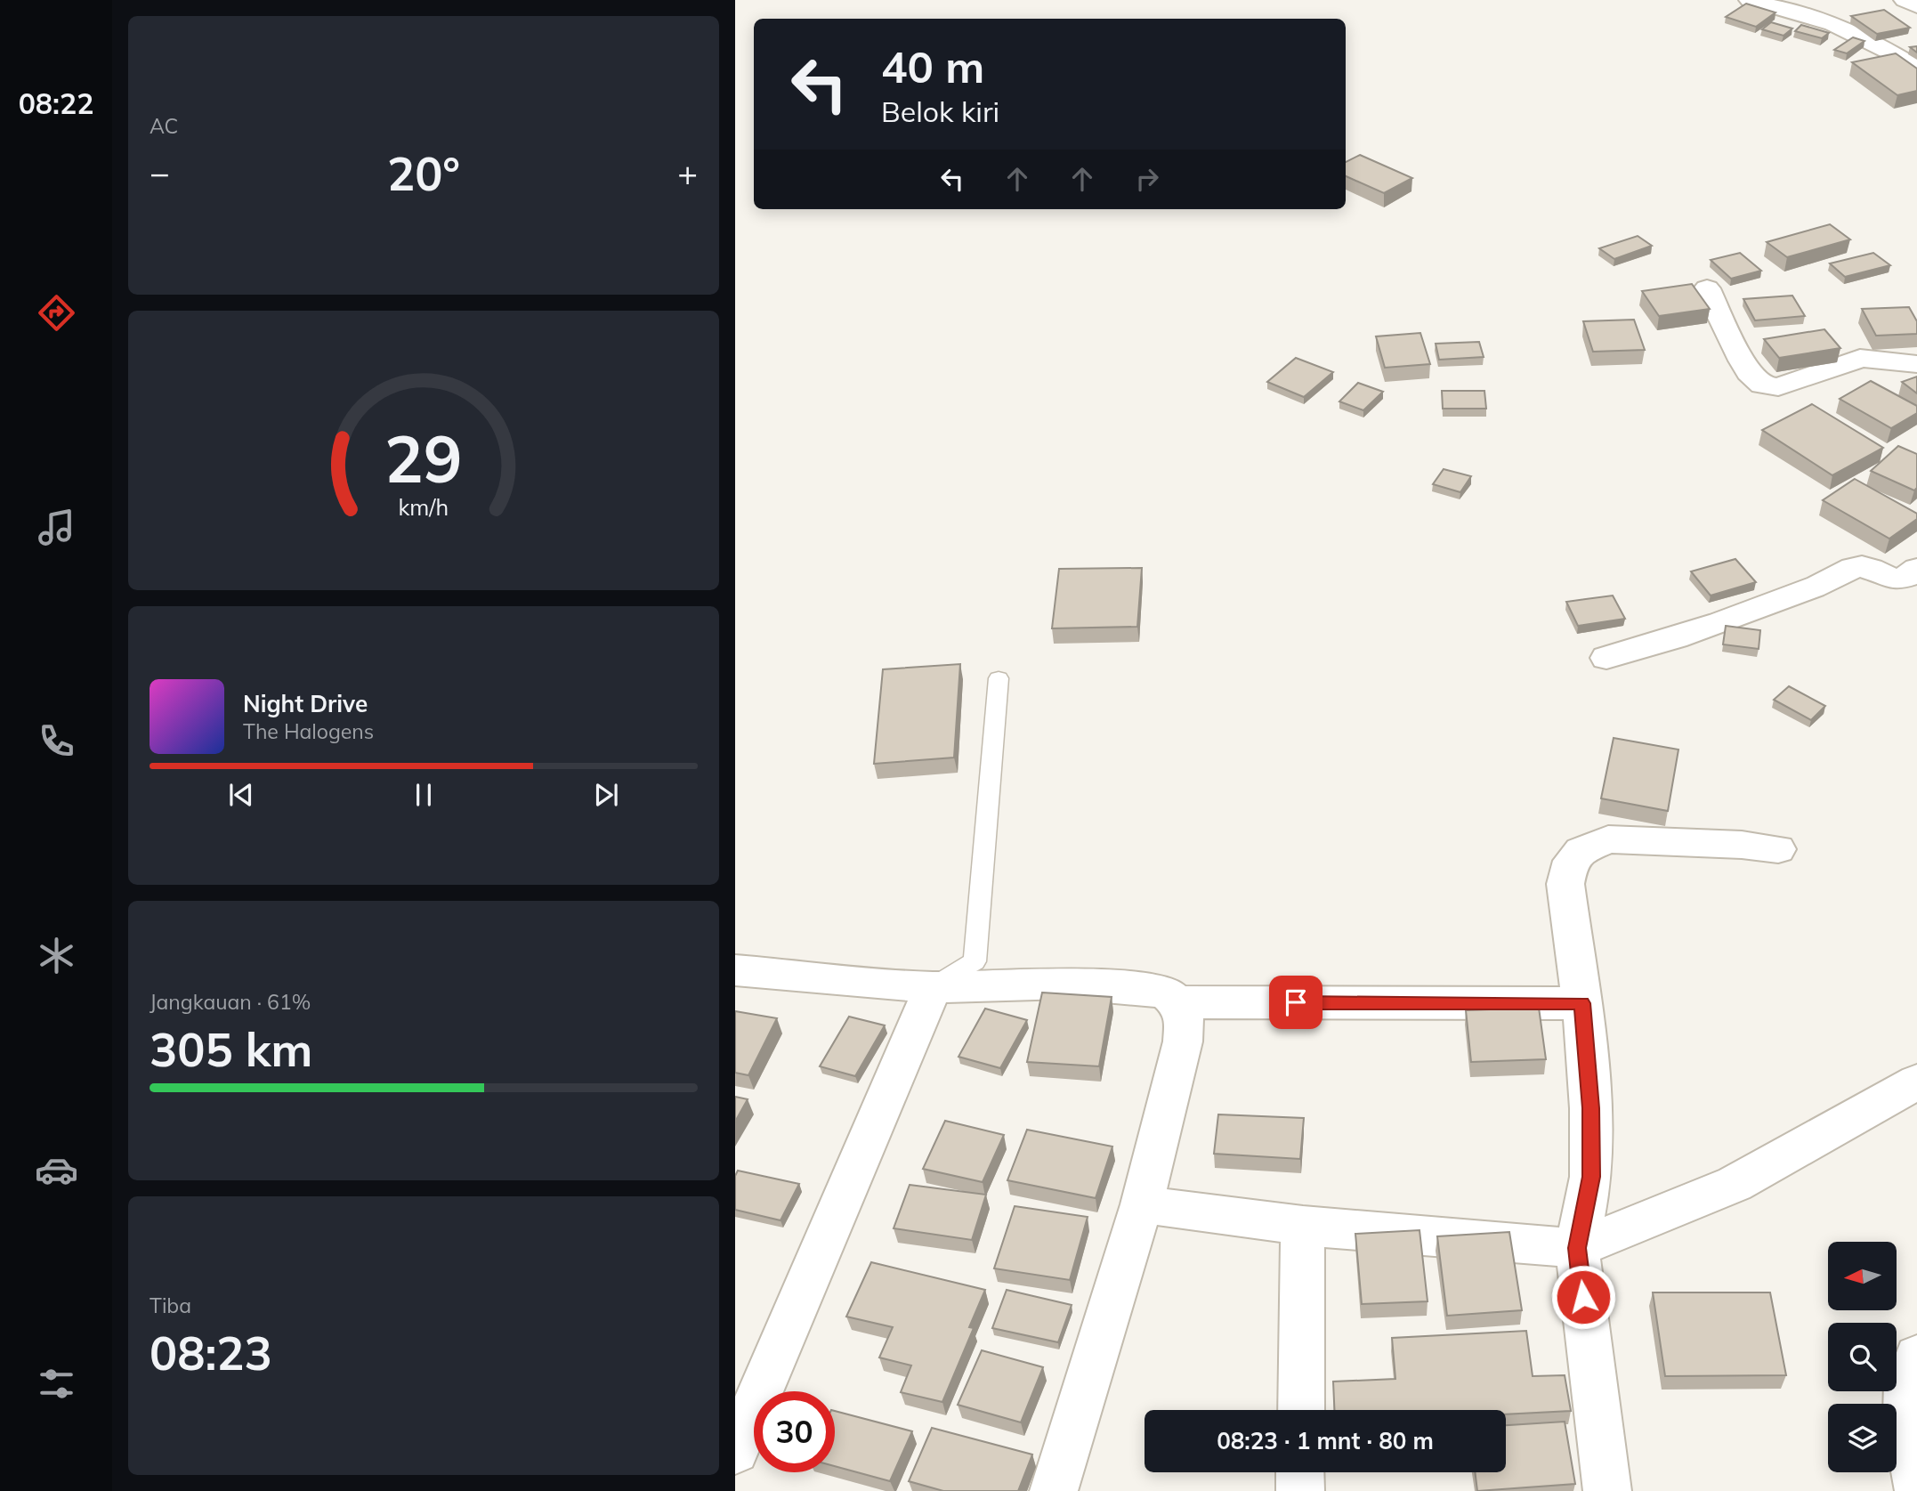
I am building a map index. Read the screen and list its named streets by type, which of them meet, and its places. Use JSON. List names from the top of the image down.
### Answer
{
  "north": "left",
  "page": {
    "tabs": "08:22",
    "tile": [
      "AC",
      ["Jangkauan · 61%", "305 km"],
      ["Tiba", "08:23"]
    ],
    "turn": ["40 m", "Belok kiri"],
    "heat": ["−", "20°", "+"],
    "song": ["Night Drive", "The Halogens"],
    "limit": "30",
    "trip": "08:23 · 1 mnt · 80 m",
    "gauge": ["29", "km/h"]
  }
}
